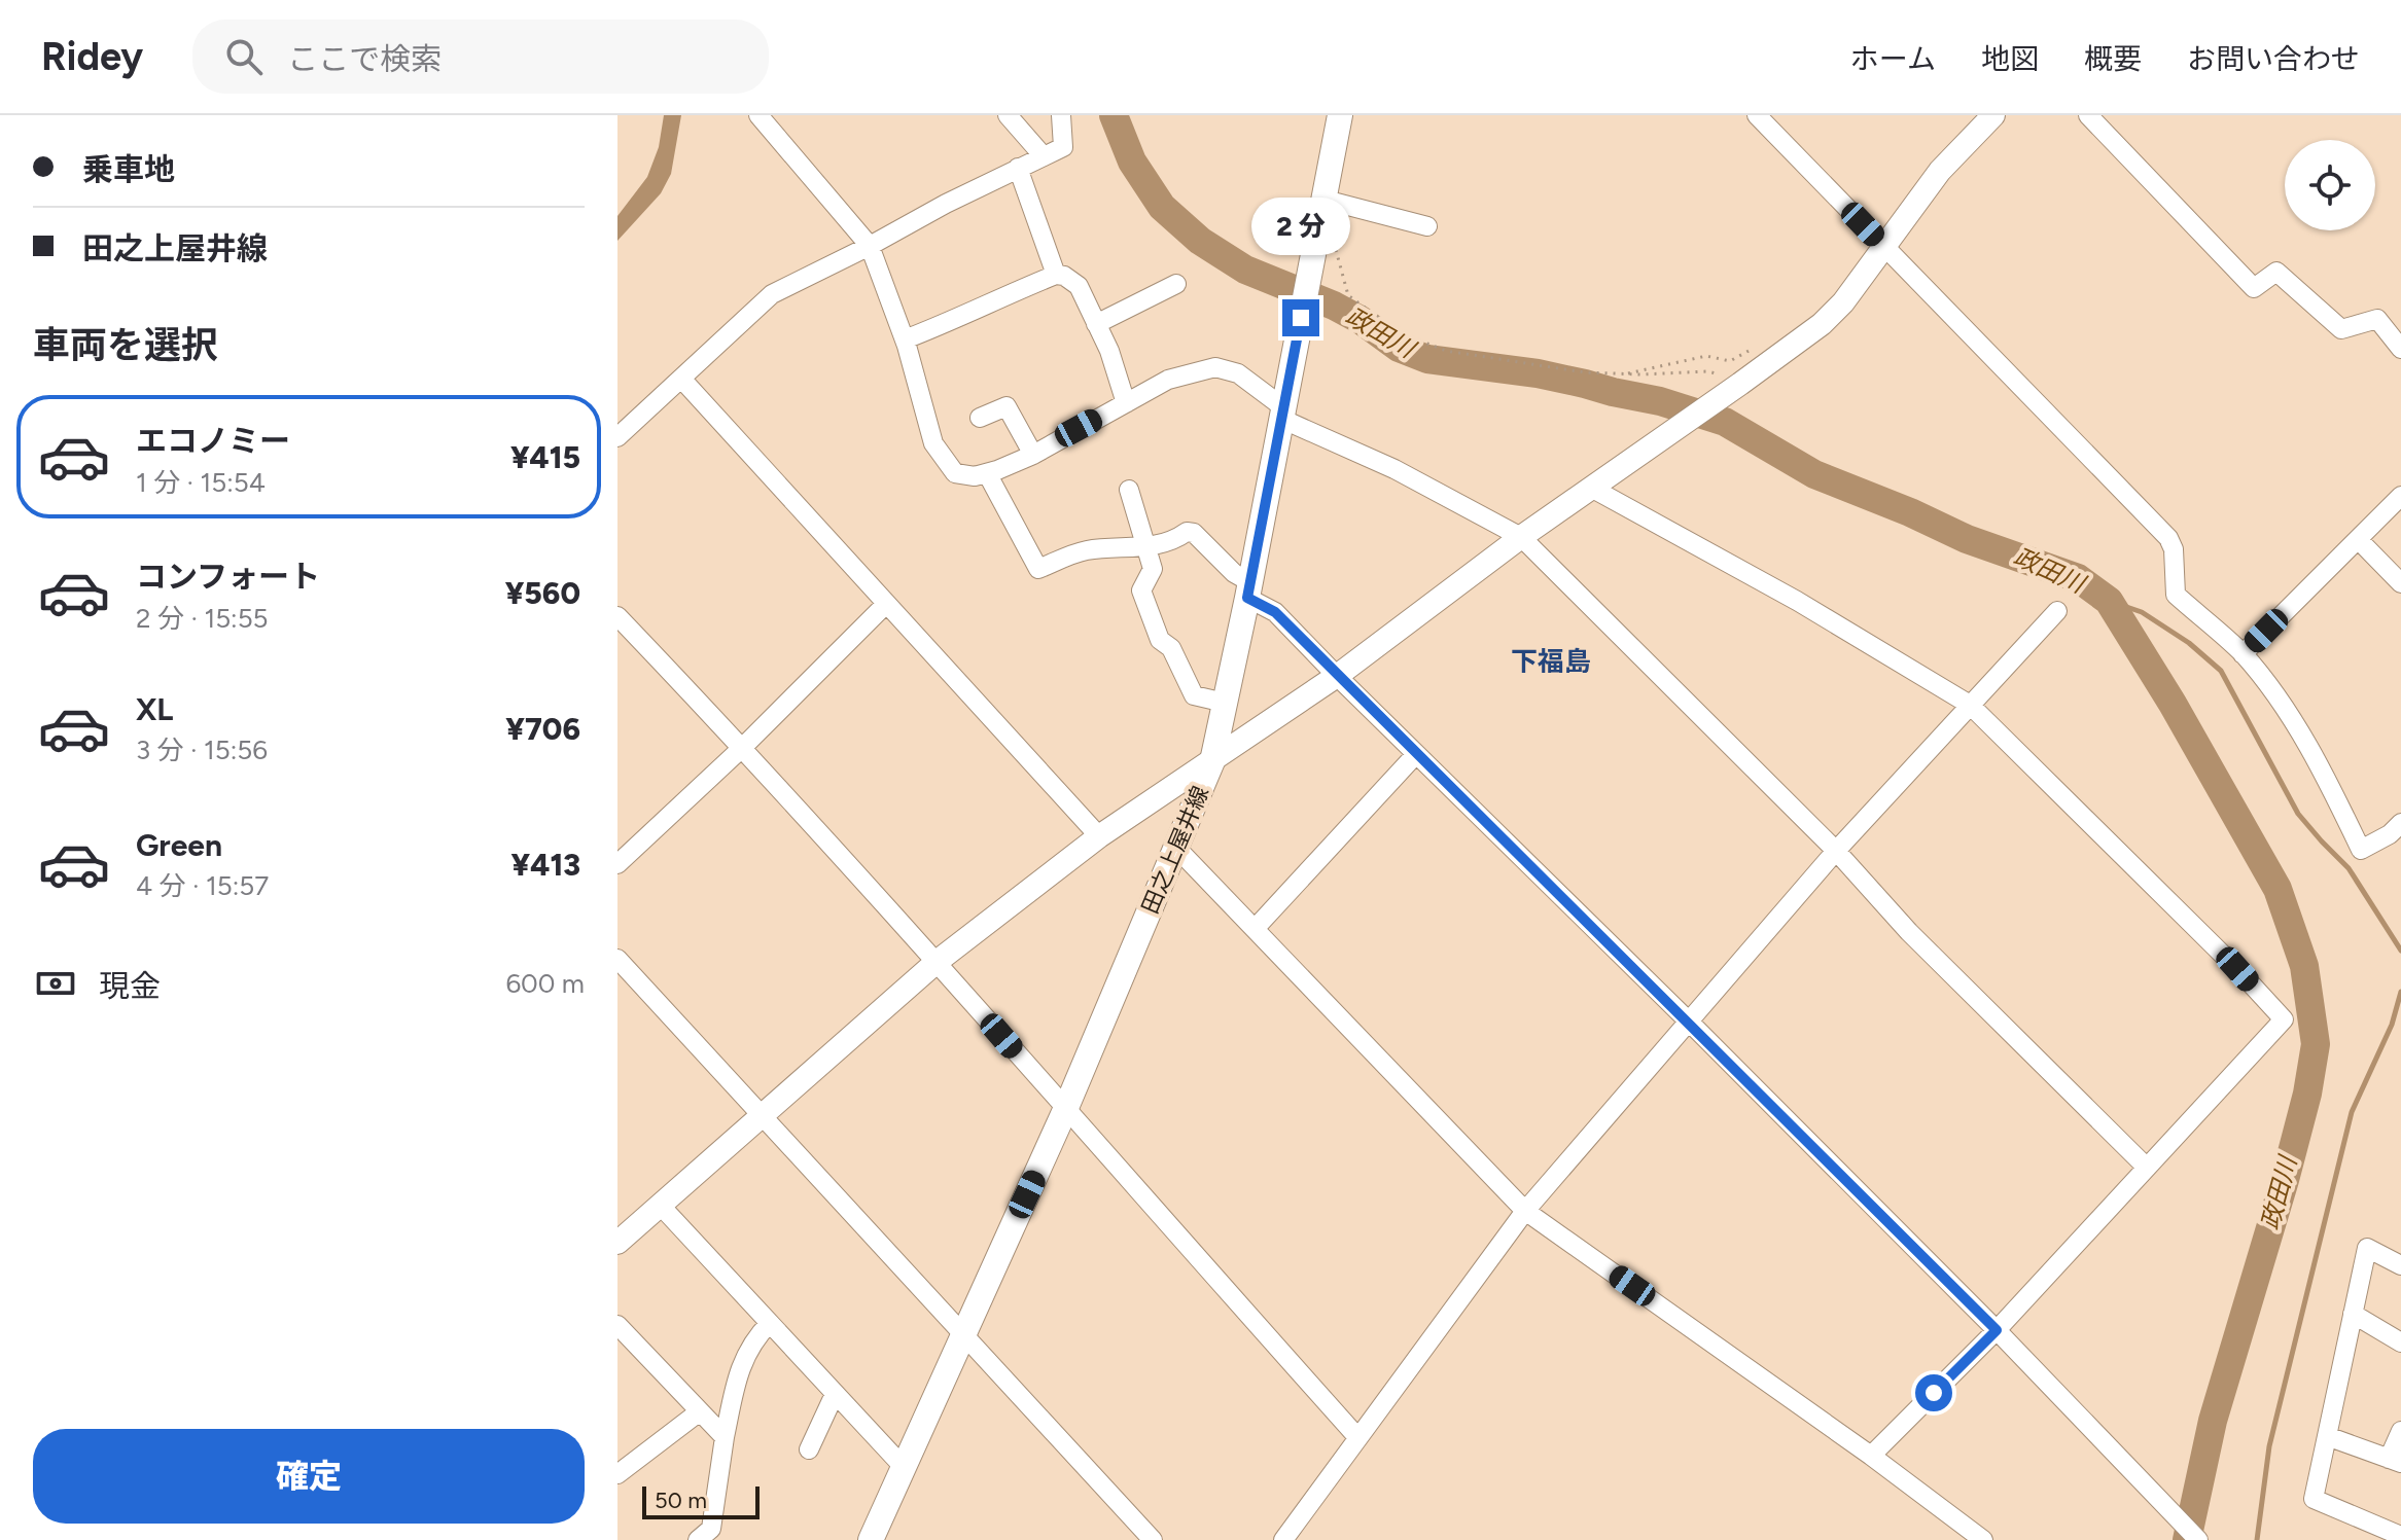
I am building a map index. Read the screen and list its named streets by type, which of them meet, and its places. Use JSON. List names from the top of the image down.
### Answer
{
  "streets": {
    "main road": ["田之上屋井線"]
  },
  "districts": ["下福島"],
  "water": ["政田川"],
  "scale_bar": "50 m",
  "page": {
    "header": "Ridey",
    "search": "ここで検索",
    "nav": [
      "ホーム",
      "地図",
      "概要",
      "お問い合わせ"
    ],
    "banner": ["乗車地", "田之上屋井線"],
    "bubble": "2 分",
    "heading": "車両を選択",
    "list": [
      {
        "name": "エコノミー",
        "note": "1 分 · 15:54",
        "value": "¥415"
      },
      {
        "name": "コンフォート",
        "note": "2 分 · 15:55",
        "value": "¥560"
      },
      {
        "name": "XL",
        "note": "3 分 · 15:56",
        "value": "¥706"
      },
      {
        "name": "Green",
        "note": "4 分 · 15:57",
        "value": "¥413"
      }
    ],
    "pay": ["現金", "600 m"],
    "buttons": "確定",
    "scale": "50 m"
  }
}
